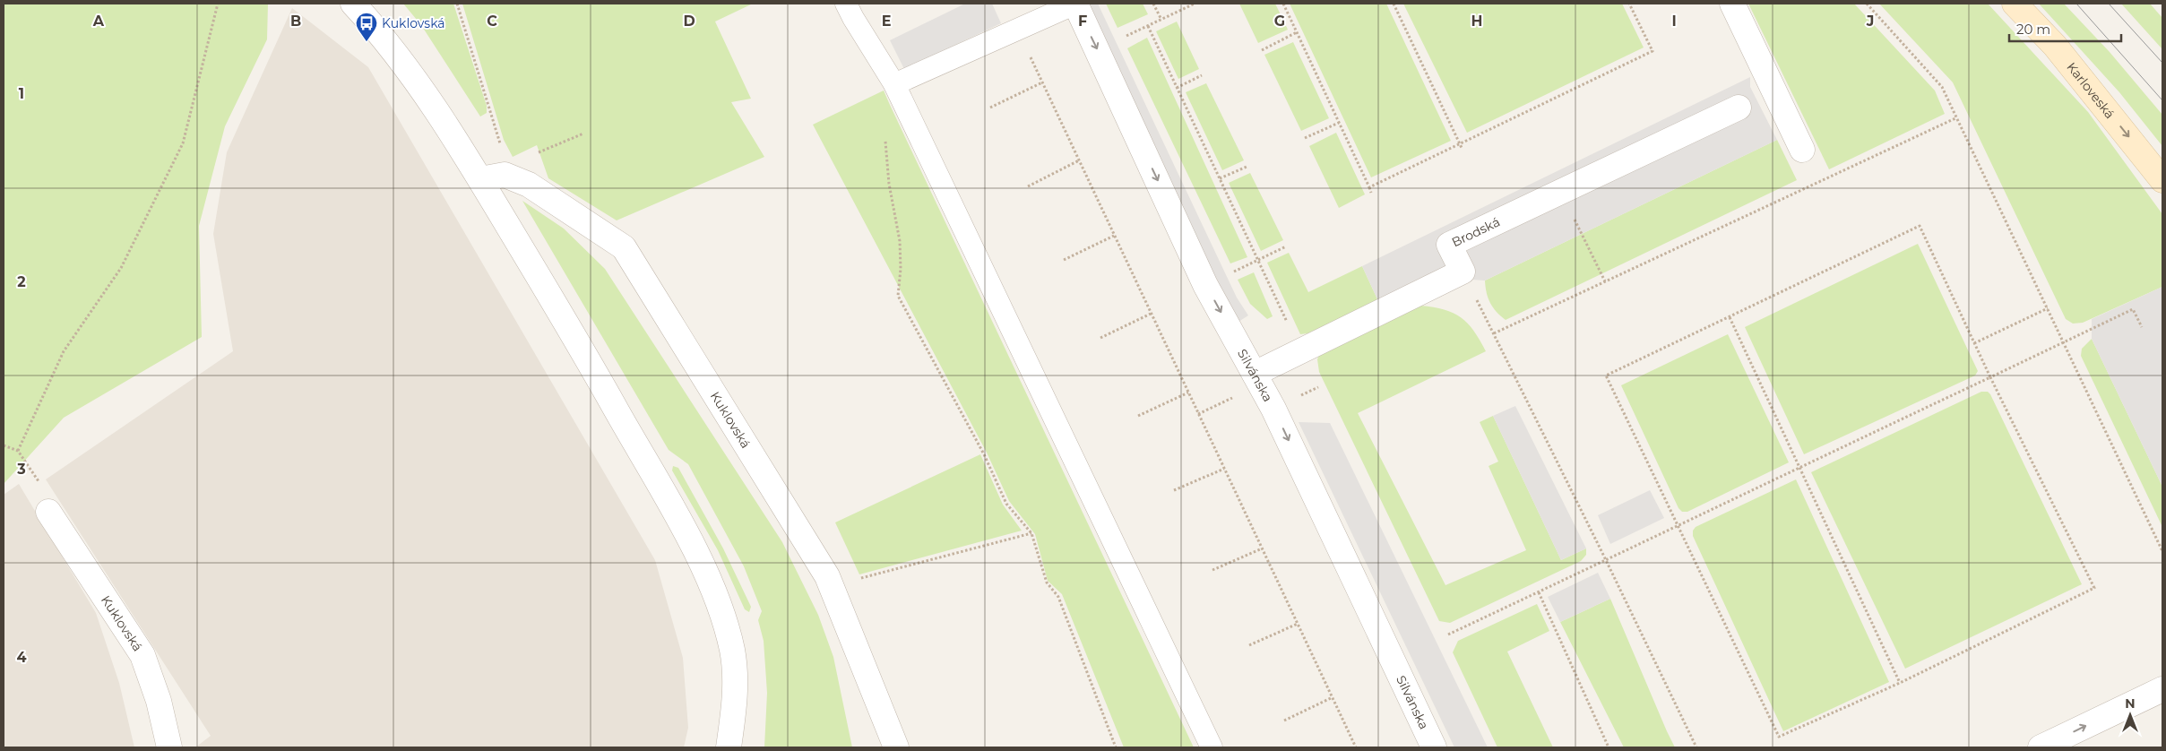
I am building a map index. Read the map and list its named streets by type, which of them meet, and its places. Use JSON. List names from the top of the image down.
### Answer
{
  "streets": {
    "main road": ["Karloveská"],
    "street": ["Brodská", "Silvánska", "Kuklovská"]
  },
  "one_way": ["Karloveská", "Silvánska"],
  "places": {
    "bus stop": ["Kuklovská"]
  },
  "scale_bar": "20 m",
  "north": "top",
  "grid": {
    "columns": [
      "A",
      "B",
      "C",
      "D",
      "E",
      "F",
      "G",
      "H",
      "I",
      "J"
    ],
    "rows": [
      "1",
      "2",
      "3",
      "4"
    ]
  }
}
